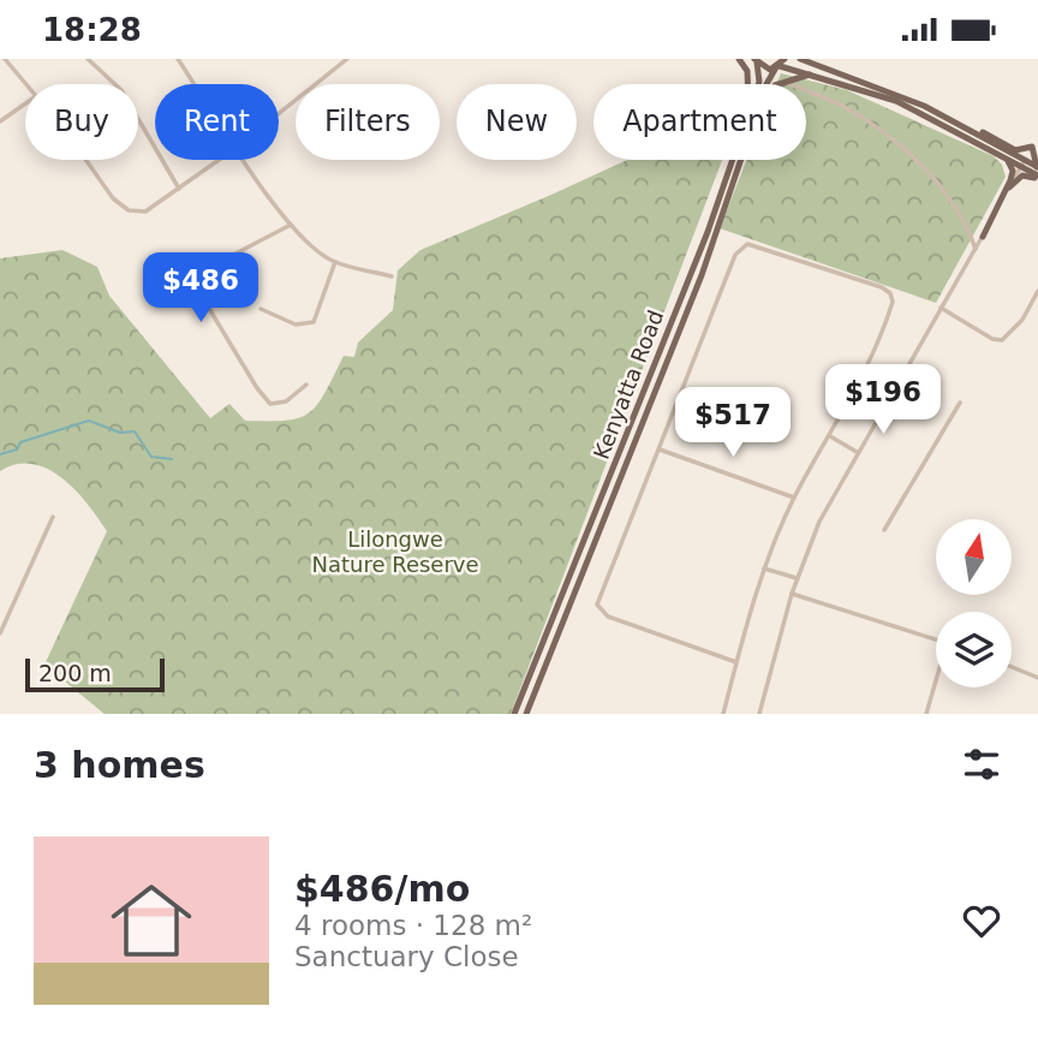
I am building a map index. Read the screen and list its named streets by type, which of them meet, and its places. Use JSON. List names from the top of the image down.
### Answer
{
  "streets": {
    "main road": ["Kenyatta Road"]
  },
  "parks": ["Lilongwe Nature Reserve"],
  "scale_bar": "200 m",
  "north": "top",
  "page": {
    "status": "18:28",
    "chip": [
      "Buy",
      "Rent",
      "Filters",
      "New",
      "Apartment"
    ],
    "price": ["$486", "$196", "$517"],
    "scale": "200 m",
    "heading": "3 homes",
    "list": [
      {
        "name": "$486/mo",
        "note": "4 rooms · 128 m² · Sanctuary Close"
      }
    ]
  }
}
